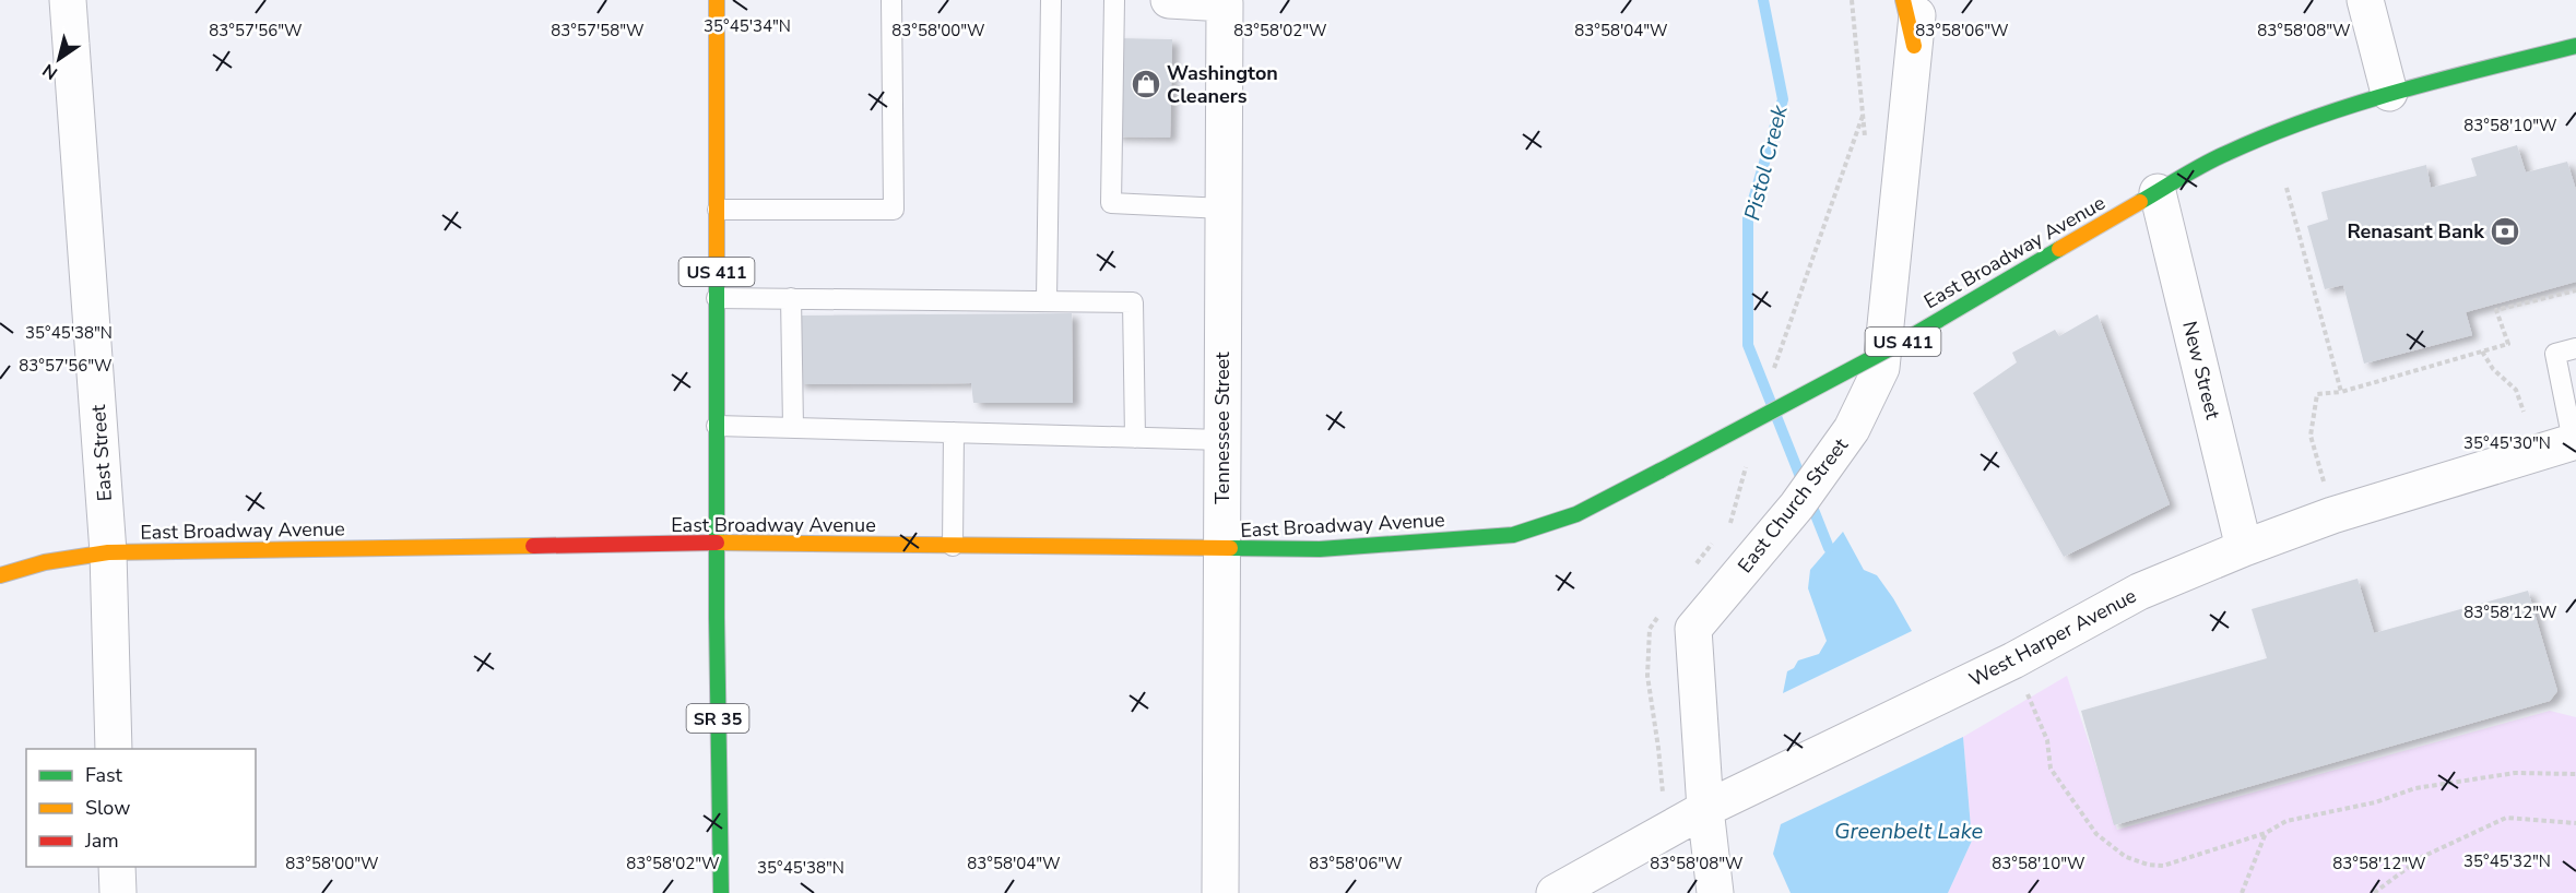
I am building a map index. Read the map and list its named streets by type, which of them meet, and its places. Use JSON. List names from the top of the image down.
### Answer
{
  "streets": {
    "main road": ["East Broadway Avenue", "US 411", "SR 35"],
    "street": [
      "New Street",
      "Tennessee Street",
      "East Street",
      "East Church Street",
      "West Harper Avenue"
    ]
  },
  "crossings": [
    ["East Broadway Avenue", "US 411"],
    ["East Broadway Avenue", "New Street"],
    ["East Broadway Avenue", "Tennessee Street"],
    ["East Broadway Avenue", "East Street"],
    ["East Broadway Avenue", "SR 35"],
    ["US 411", "SR 35"],
    ["New Street", "West Harper Avenue"],
    ["East Church Street", "West Harper Avenue"]
  ],
  "water": ["Pistol Creek", "Greenbelt Lake"],
  "places": {
    "shop": ["Washington Cleaners"],
    "bank": ["Renasant Bank"]
  },
  "legend": ["Fast", "Slow", "Jam"],
  "north": "bottom left",
  "coordinates": [
    "35°45'34\"N",
    "83°57'56\"W",
    "83°57'58\"W",
    "83°58'00\"W",
    "83°58'02\"W",
    "83°58'04\"W",
    "83°58'06\"W",
    "83°58'08\"W",
    "83°58'10\"W",
    "35°45'38\"N",
    "35°45'30\"N",
    "83°58'12\"W",
    "35°45'32\"N"
  ]
}
